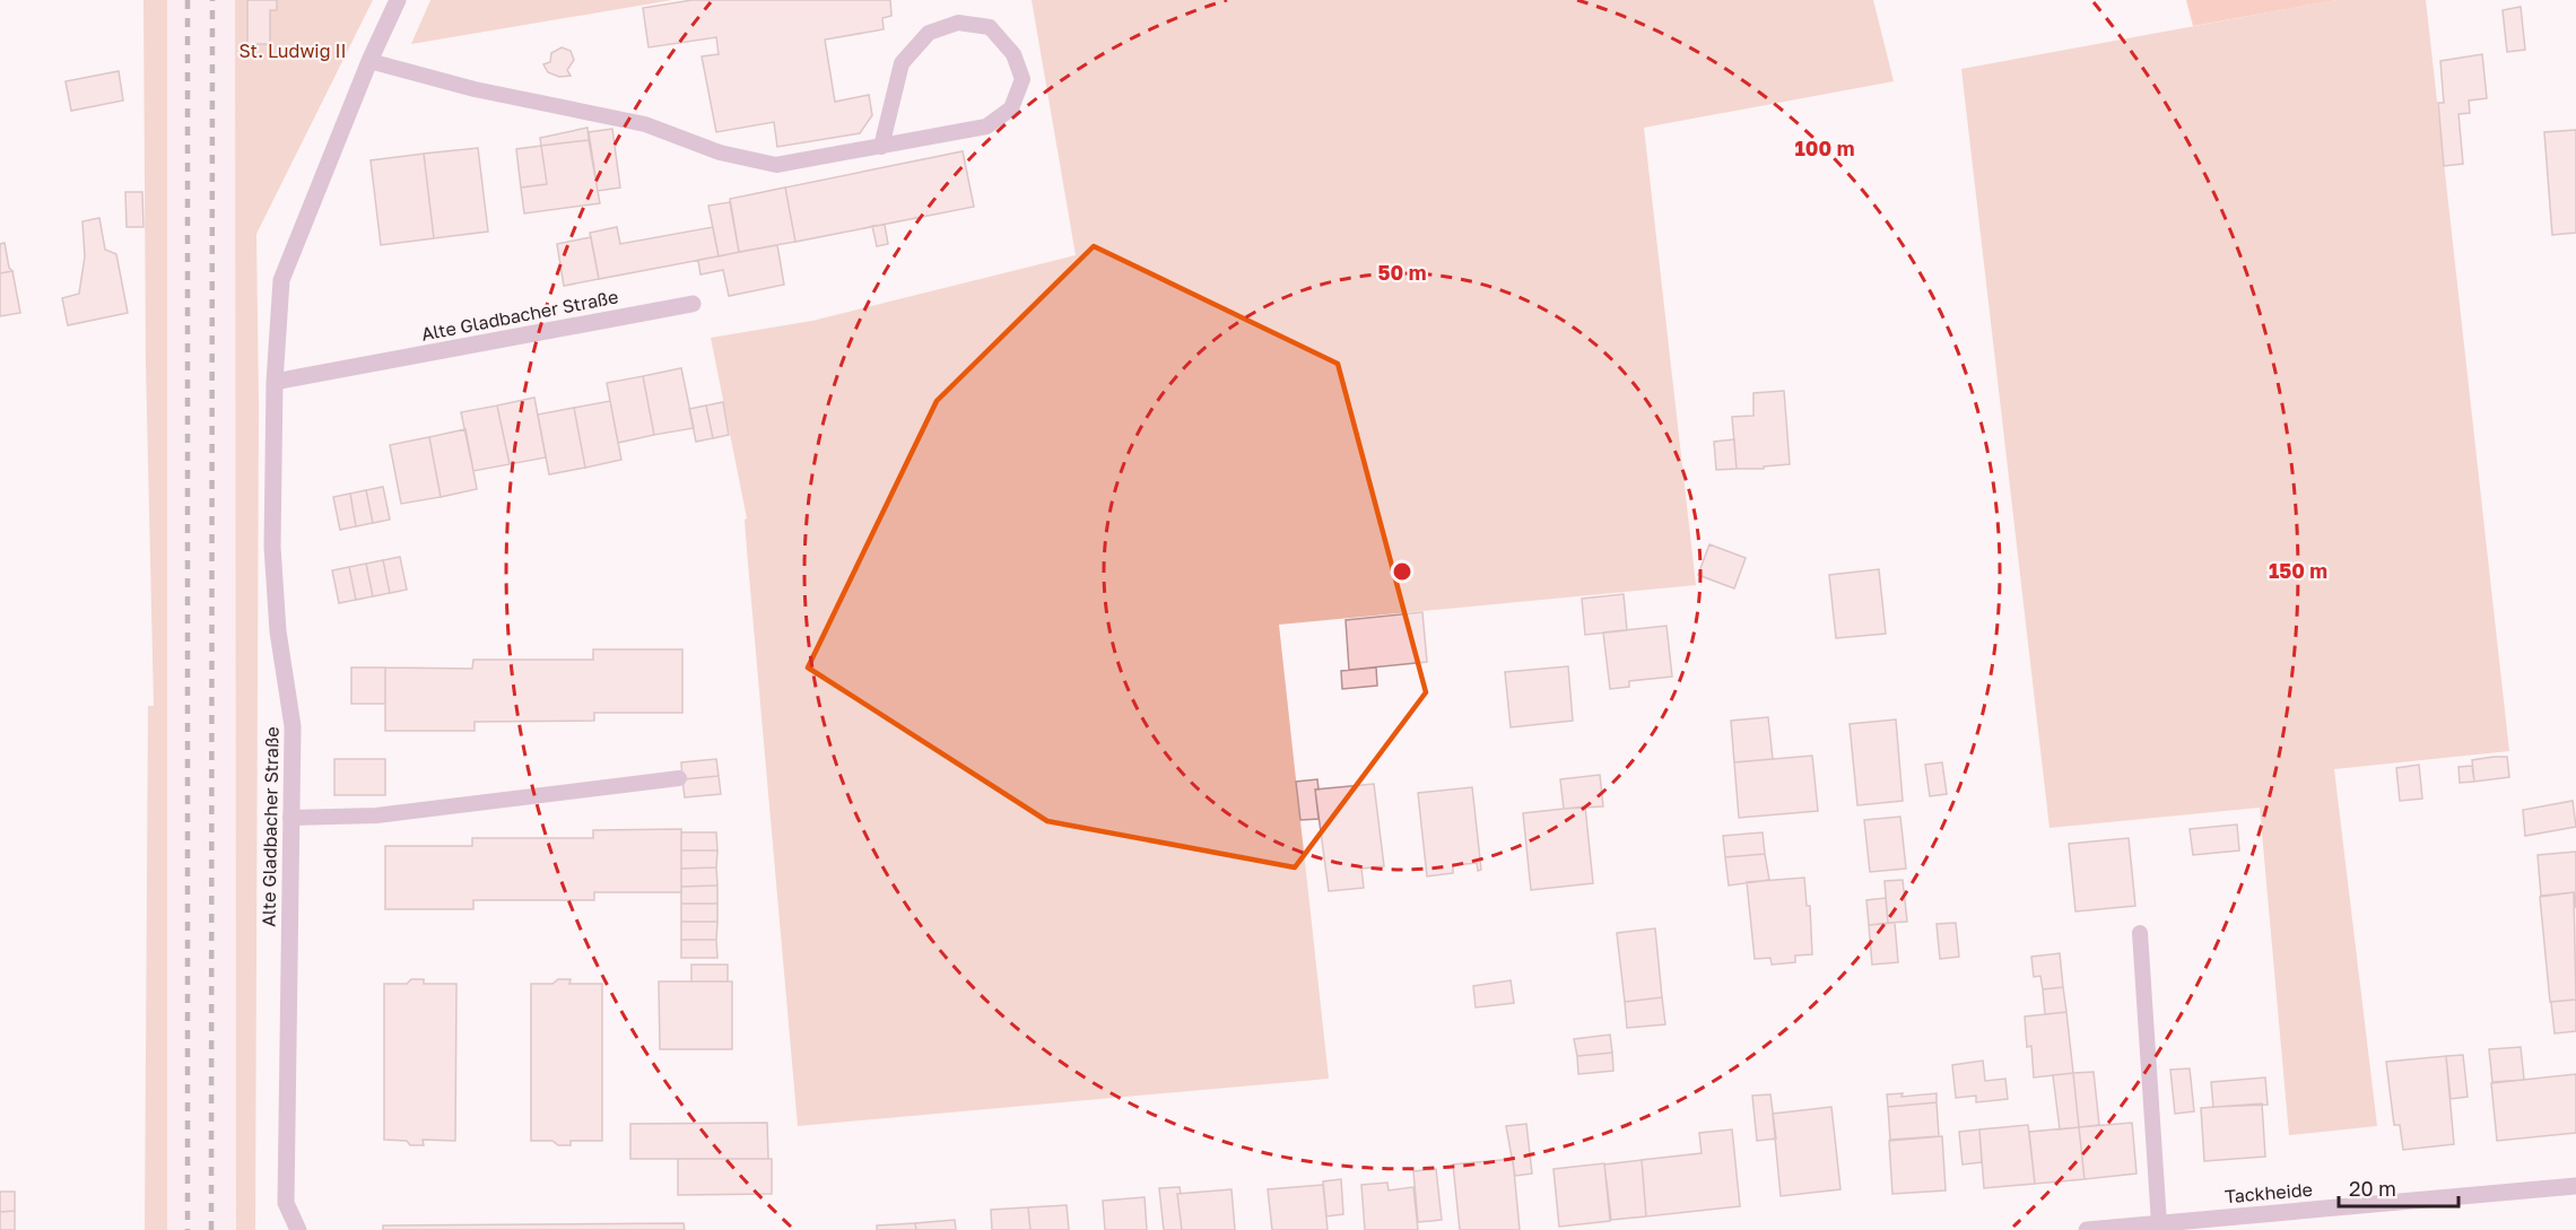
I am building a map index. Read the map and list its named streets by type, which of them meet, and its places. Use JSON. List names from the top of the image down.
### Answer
{
  "streets": {
    "street": ["Alte Gladbacher Straße", "Tackheide"]
  },
  "parks": ["St. Ludwig II"],
  "scale_bar": "20 m",
  "rings": ["100 m", "50 m", "150 m"]
}
